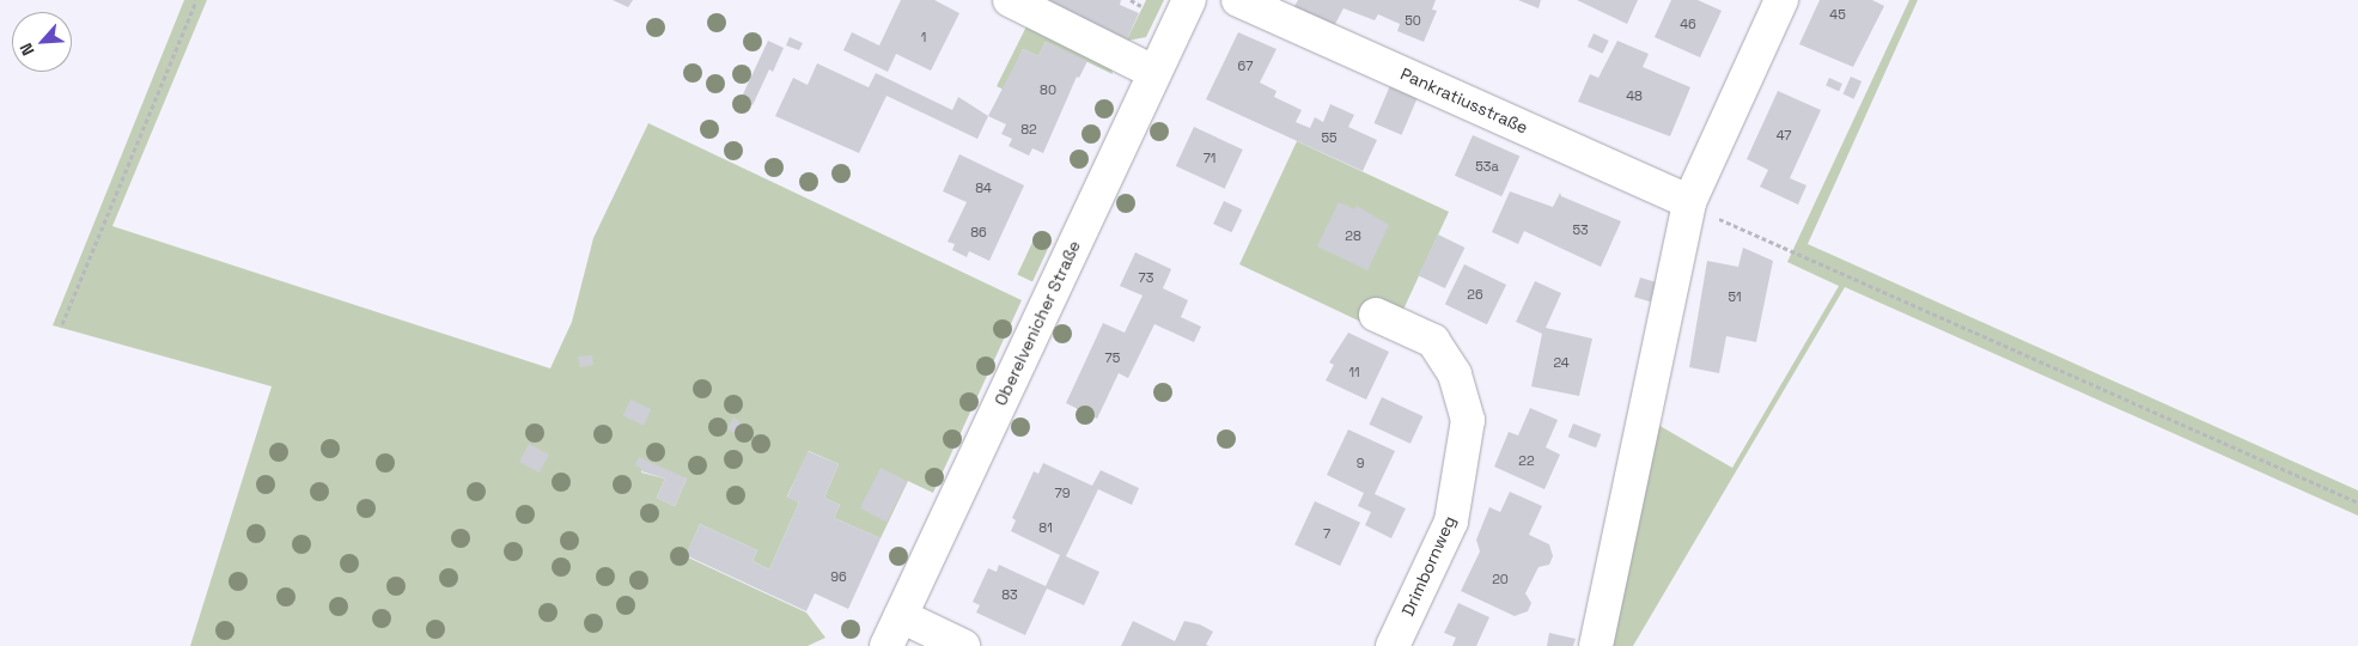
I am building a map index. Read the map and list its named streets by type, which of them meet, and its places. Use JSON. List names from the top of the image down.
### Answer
{
  "streets": {
    "street": ["Pankratiusstraße", "Oberelvenicher Straße", "Drimbornweg"]
  },
  "house_numbers": [
    "45",
    "50",
    "46",
    "1",
    "67",
    "80",
    "48",
    "82",
    "47",
    "55",
    "71",
    "53a",
    "84",
    "53",
    "86",
    "28",
    "73",
    "26",
    "51",
    "75",
    "24",
    "11",
    "22",
    "9",
    "79",
    "81",
    "7",
    "96",
    "20",
    "83"
  ],
  "north": "bottom left"
}
